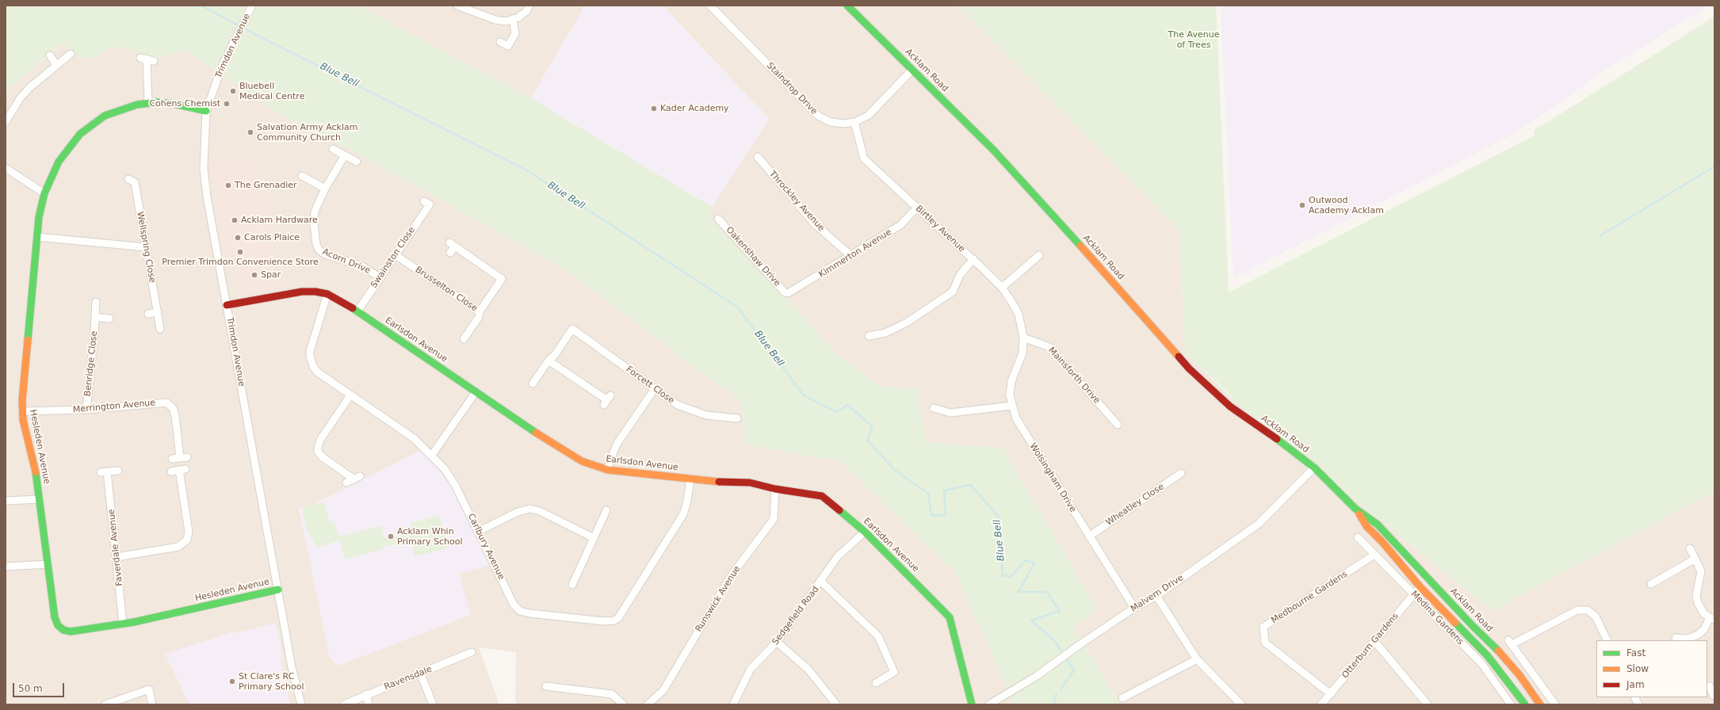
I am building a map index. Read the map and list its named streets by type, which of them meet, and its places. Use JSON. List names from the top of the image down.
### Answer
{
  "streets": {
    "street": [
      "Trimdon Avenue",
      "Acklam Road",
      "Staindrop Drive",
      "Throckley Avenue",
      "Birtley Avenue",
      "Wellspring Close",
      "Kimmerton Avenue",
      "Oakenshaw Drive",
      "Swainston Close",
      "Acorn Drive",
      "Brusselton Close",
      "Earlsdon Avenue",
      "Benridge Close",
      "Mainsforth Drive",
      "Forcett Close",
      "Merrington Avenue",
      "Hesleden Avenue",
      "Wolsingham Drive",
      "Wheatley Close",
      "Carlbury Avenue",
      "Faverdale Avenue",
      "Malvern Drive",
      "Medbourne Gardens",
      "Runswick Avenue",
      "Sedgefield Road",
      "Medina Gardens",
      "Otterburn Gardens",
      "Ravensdale"
    ]
  },
  "crossings": [
    ["Trimdon Avenue", "Earlsdon Avenue"],
    ["Trimdon Avenue", "Hesleden Avenue"],
    ["Acklam Road", "Staindrop Drive"],
    ["Acklam Road", "Malvern Drive"],
    ["Acklam Road", "Otterburn Gardens"],
    ["Staindrop Drive", "Birtley Avenue"],
    ["Throckley Avenue", "Kimmerton Avenue"],
    ["Birtley Avenue", "Kimmerton Avenue"],
    ["Birtley Avenue", "Mainsforth Drive"],
    ["Birtley Avenue", "Wolsingham Drive"],
    ["Kimmerton Avenue", "Oakenshaw Drive"],
    ["Swainston Close", "Acorn Drive"],
    ["Swainston Close", "Brusselton Close"],
    ["Swainston Close", "Earlsdon Avenue"],
    ["Earlsdon Avenue", "Carlbury Avenue"],
    ["Earlsdon Avenue", "Runswick Avenue"],
    ["Earlsdon Avenue", "Sedgefield Road"],
    ["Benridge Close", "Merrington Avenue"],
    ["Mainsforth Drive", "Wolsingham Drive"],
    ["Merrington Avenue", "Hesleden Avenue"],
    ["Hesleden Avenue", "Faverdale Avenue"],
    ["Wolsingham Drive", "Wheatley Close"],
    ["Wolsingham Drive", "Malvern Drive"],
    ["Medbourne Gardens", "Medina Gardens"],
    ["Medbourne Gardens", "Otterburn Gardens"],
    ["Medina Gardens", "Otterburn Gardens"]
  ],
  "water": ["Blue Bell"],
  "parks": ["The Avenue of Trees"],
  "places": [
    "Bluebell Medical Centre",
    "Cohens Chemist",
    "Kader Academy",
    "Salvation Army Acklam Community Church",
    "The Grenadier",
    "Outwood Academy Acklam",
    "Acklam Hardware",
    "Carols Plaice",
    "Premier Trimdon Convenience Store",
    "Spar",
    "Acklam Whin Primary School",
    "St Clare's RC Primary School"
  ],
  "legend": ["Fast", "Slow", "Jam"],
  "scale_bar": "50 m"
}
